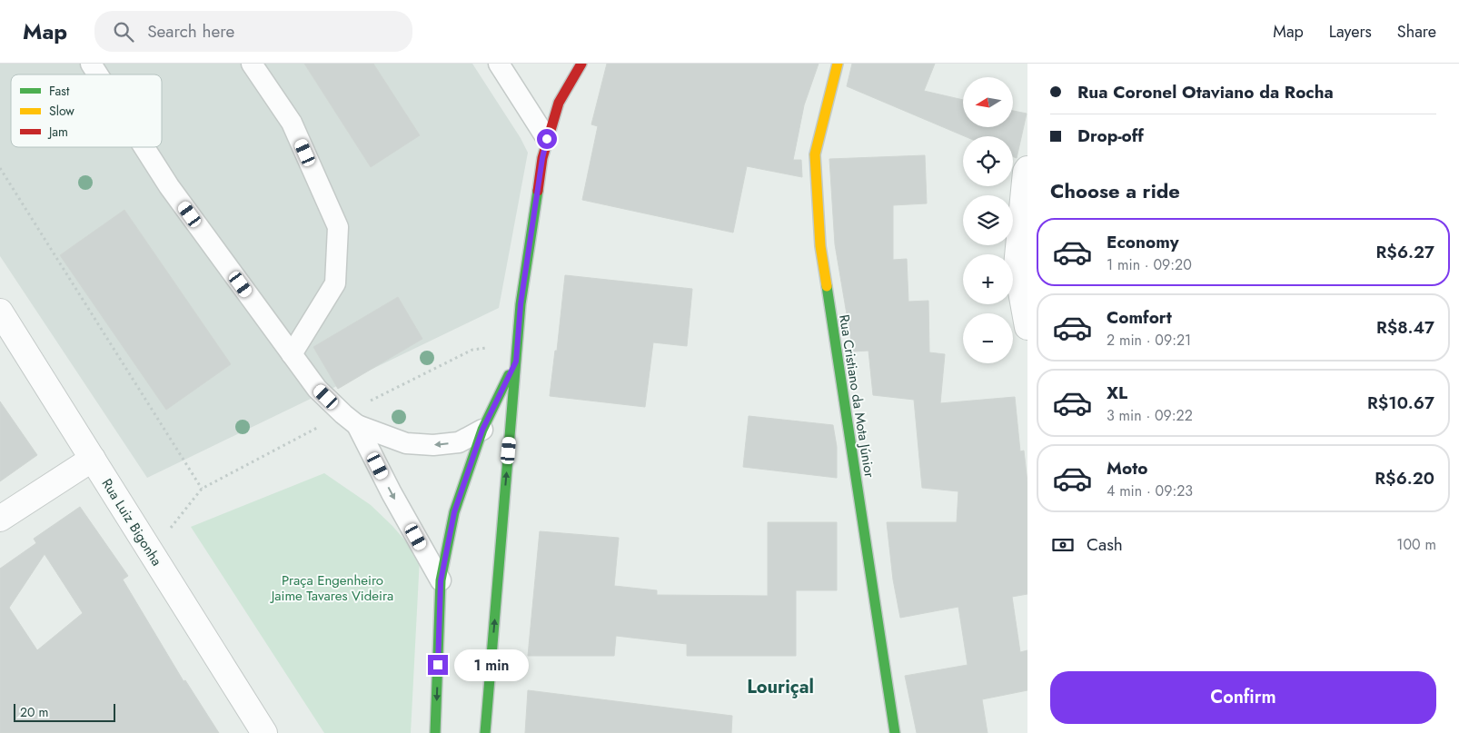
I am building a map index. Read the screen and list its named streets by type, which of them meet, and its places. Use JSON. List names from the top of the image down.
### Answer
{
  "streets": {
    "street": ["Rua Cristiano da Mota Júnior", "Rua Luiz Bigonha"]
  },
  "districts": ["Louriçal"],
  "parks": ["Praça Engenheiro Jaime Tavares Videira"],
  "legend": ["Fast", "Slow", "Jam"],
  "scale_bar": "20 m",
  "north": "left",
  "page": {
    "header": "Map",
    "search": "Search here",
    "nav": ["Map", "Layers", "Share"],
    "banner": ["Rua Coronel Otaviano da Rocha", "Drop-off"],
    "map_buttons": ["+", "−"],
    "heading": "Choose a ride",
    "list": [
      {
        "name": "Economy",
        "note": "1 min · 09:20",
        "value": "R$6.27"
      },
      {
        "name": "Comfort",
        "note": "2 min · 09:21",
        "value": "R$8.47"
      },
      {
        "name": "XL",
        "note": "3 min · 09:22",
        "value": "R$10.67"
      },
      {
        "name": "Moto",
        "note": "4 min · 09:23",
        "value": "R$6.20"
      }
    ],
    "pay": ["Cash", "100 m"],
    "bubble": "1 min",
    "buttons": "Confirm",
    "scale": "20 m"
  }
}
